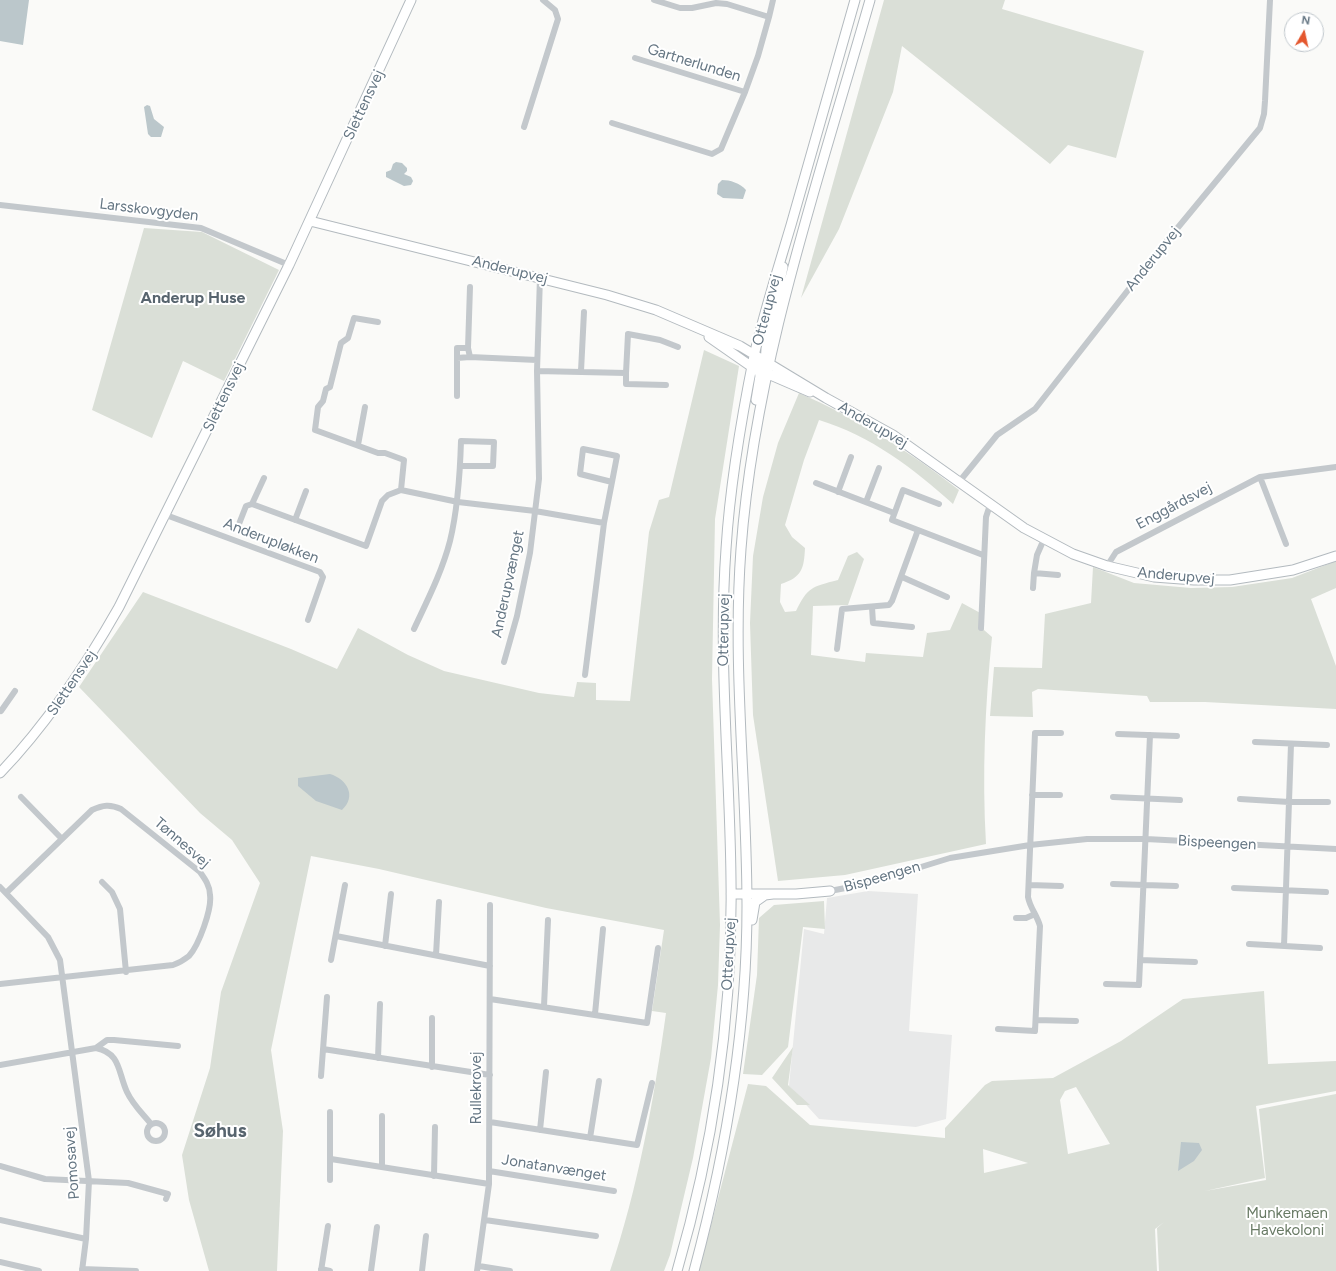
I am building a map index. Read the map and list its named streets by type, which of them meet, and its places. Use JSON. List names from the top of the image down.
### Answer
{
  "streets": {
    "main road": [
      "Slettensvej",
      "Anderupvej",
      "Otterupvej",
      "Bispeengen"
    ],
    "street": [
      "Gartnerlunden",
      "Larsskovgyden",
      "Enggårdsvej",
      "Anderupløkken",
      "Anderupvænget",
      "Tønnesvej",
      "Rullekrovej",
      "Pomosavej",
      "Jonatanvænget"
    ]
  },
  "crossings": [
    ["Slettensvej", "Larsskovgyden"],
    ["Slettensvej", "Anderupvej"],
    ["Slettensvej", "Anderupløkken"],
    ["Anderupvej", "Otterupvej"],
    ["Anderupvej", "Enggårdsvej"],
    ["Anderupvej", "Anderupvænget"],
    ["Otterupvej", "Bispeengen"],
    ["Tønnesvej", "Pomosavej"],
    ["Rullekrovej", "Jonatanvænget"]
  ],
  "districts": ["Anderup Huse", "Søhus"],
  "parks": ["Munkemaen Havekoloni"],
  "north": "top"
}
